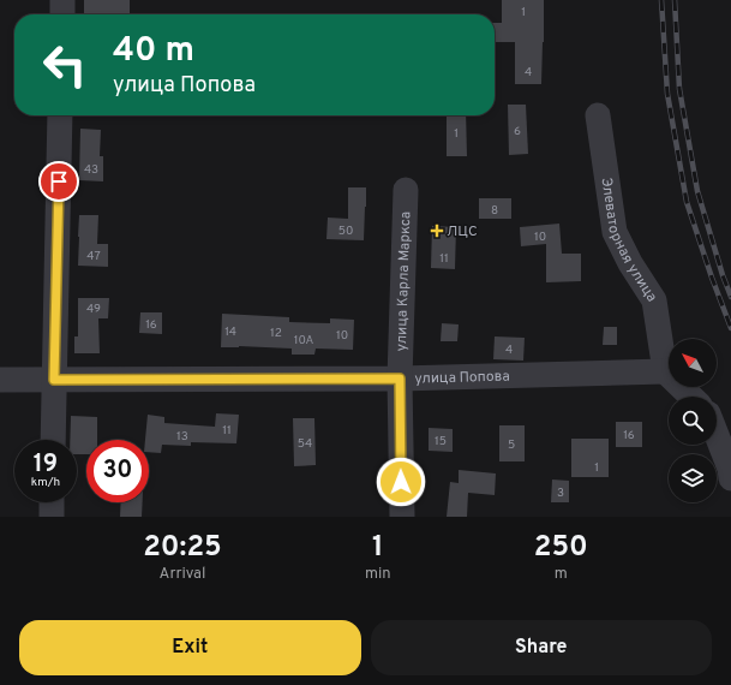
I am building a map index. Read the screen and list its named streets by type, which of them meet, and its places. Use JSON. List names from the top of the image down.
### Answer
{
  "streets": {
    "street": ["Элеваторная улица", "улица Карла Маркса", "улица Попова"]
  },
  "crossings": [
    ["Элеваторная улица", "улица Попова"],
    ["улица Карла Маркса", "улица Попова"]
  ],
  "places": {
    "health": ["ЛЦС"]
  },
  "house_numbers": [
    "1",
    "4",
    "6",
    "1",
    "43",
    "8",
    "50",
    "10",
    "47",
    "11",
    "49",
    "16",
    "14",
    "12",
    "10",
    "10А",
    "4",
    "11",
    "16",
    "13",
    "15",
    "54",
    "5",
    "1",
    "3"
  ],
  "north": "top left",
  "page": {
    "turn": ["40 m", "улица Попова"],
    "speed": "19 km/h",
    "limit": "30",
    "eta": [
      "20:25",
      "Arrival",
      "1",
      "min",
      "250",
      "m"
    ],
    "buttons": ["Exit", "Share"]
  }
}
